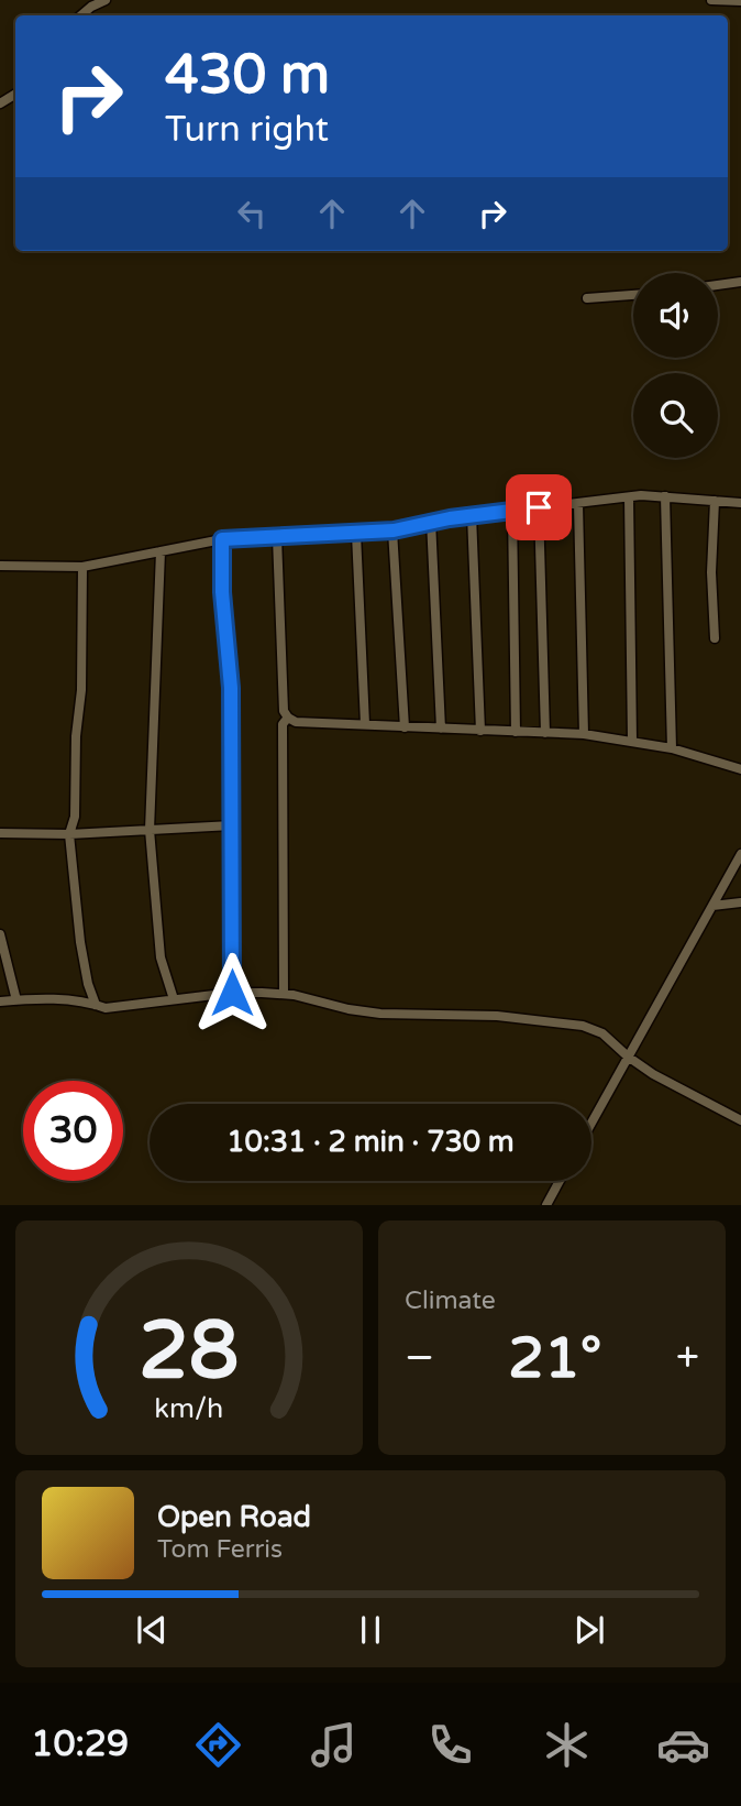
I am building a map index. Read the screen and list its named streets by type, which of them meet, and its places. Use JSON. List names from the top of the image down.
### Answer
{
  "page": {
    "turn": ["430 m", "Turn right"],
    "limit": "30",
    "trip": "10:31 · 2 min · 730 m",
    "tile": "Climate",
    "heat": ["−", "21°", "+"],
    "song": ["Open Road", "Tom Ferris"],
    "tabs": "10:29",
    "gauge": ["28", "km/h"]
  }
}
